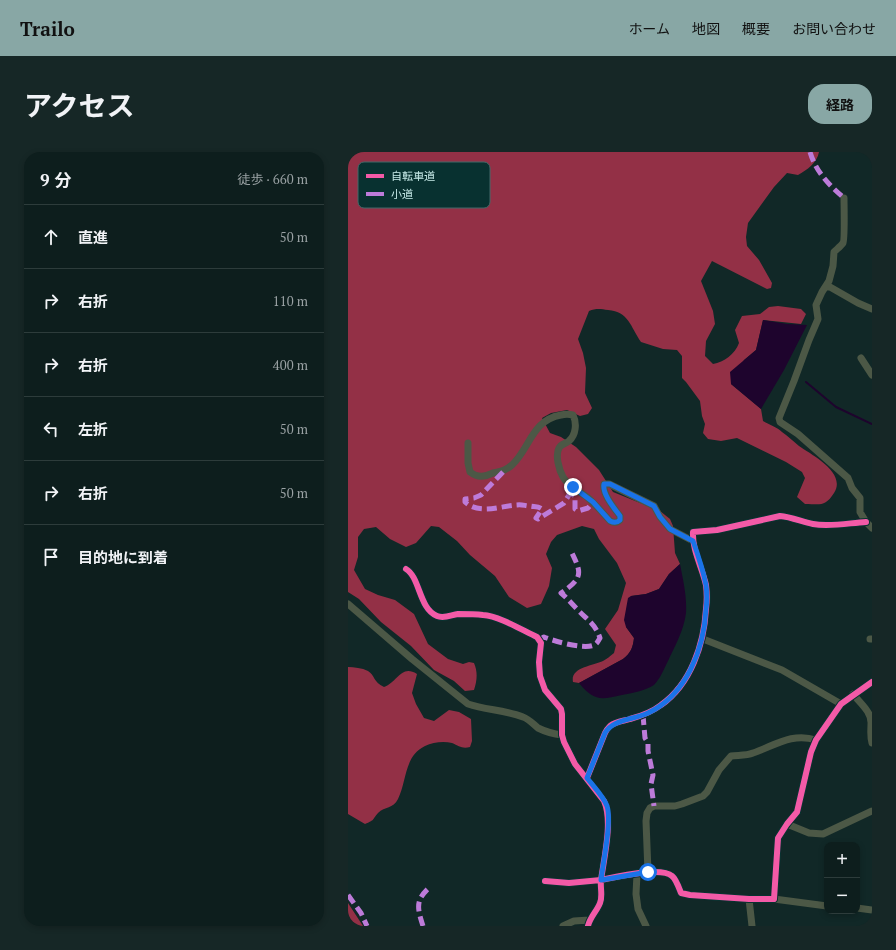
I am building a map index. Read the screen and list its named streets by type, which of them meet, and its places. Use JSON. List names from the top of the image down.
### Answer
{
  "legend": ["自転車道", "小道"],
  "page": {
    "header": "Trailo",
    "nav": [
      "ホーム",
      "地図",
      "概要",
      "お問い合わせ"
    ],
    "title": "アクセス",
    "buttons": "経路",
    "heading": ["9 分", "徒歩 · 660 m"],
    "list": [
      ["直進", "50 m"],
      ["右折", "110 m"],
      ["右折", "400 m"],
      ["左折", "50 m"],
      ["右折", "50 m"],
      "目的地に到着"
    ],
    "map_buttons": ["+", "−"]
  }
}
